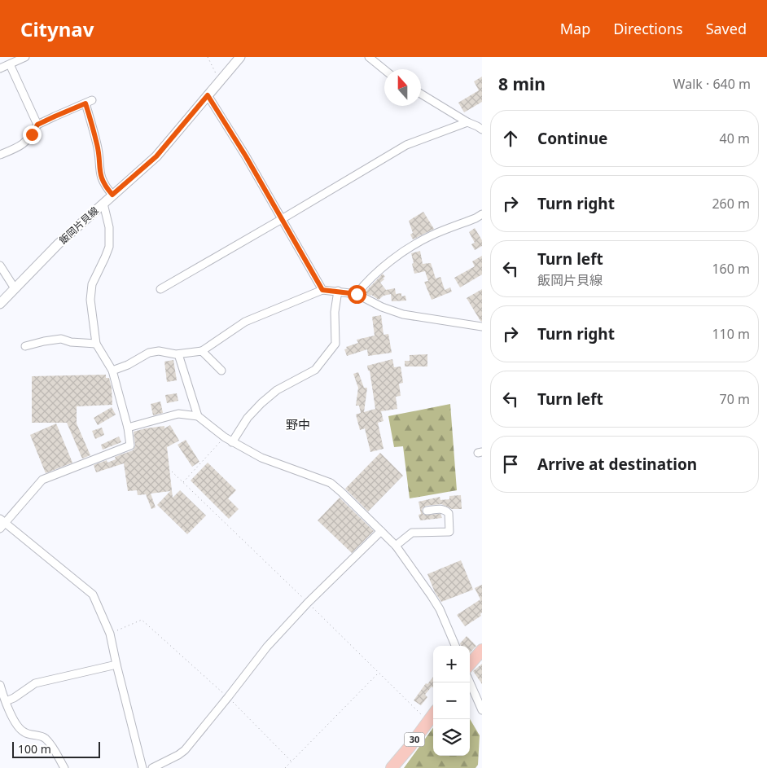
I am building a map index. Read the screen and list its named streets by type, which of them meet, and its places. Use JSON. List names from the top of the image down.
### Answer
{
  "streets": {
    "main road": ["飯岡片貝線", "30"]
  },
  "districts": ["野中"],
  "scale_bar": "100 m",
  "north": "top",
  "page": {
    "header": "Citynav",
    "nav": ["Map", "Directions", "Saved"],
    "heading": ["8 min", "Walk · 640 m"],
    "list": [
      ["Continue", "40 m"],
      ["Turn right", "260 m"],
      ["Turn left", "飯岡片貝線", "160 m"],
      ["Turn right", "110 m"],
      ["Turn left", "70 m"],
      "Arrive at destination"
    ],
    "map_buttons": ["+", "−"],
    "scale": "100 m"
  }
}
